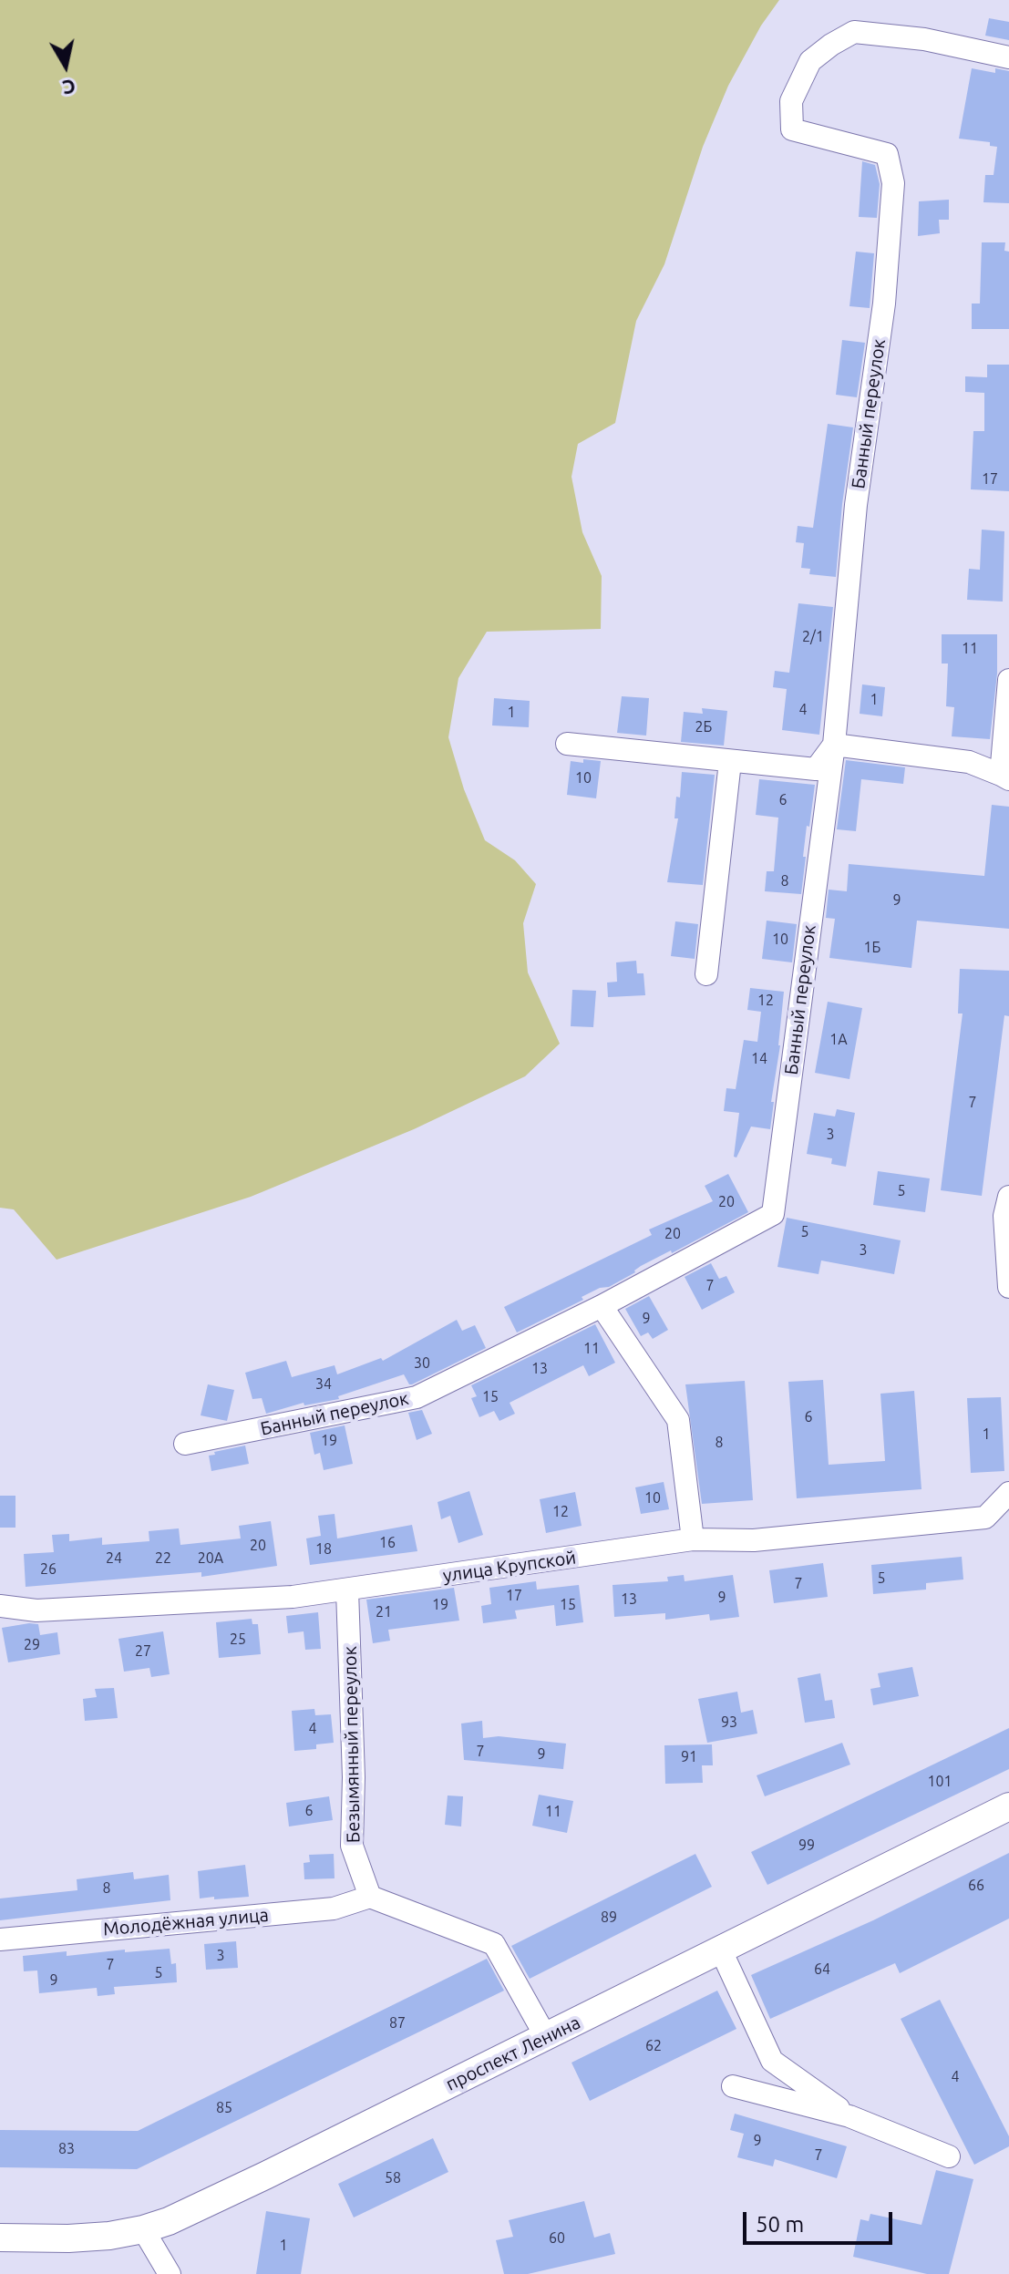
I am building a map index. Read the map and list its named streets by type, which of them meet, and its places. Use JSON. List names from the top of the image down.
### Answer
{
  "streets": {
    "main road": ["проспект Ленина"],
    "street": [
      "Банный переулок",
      "улица Крупской",
      "Безымянный переулок",
      "Молодёжная улица"
    ]
  },
  "crossings": [
    ["улица Крупской", "Безымянный переулок"],
    ["Безымянный переулок", "Молодёжная улица"]
  ],
  "house_numbers": [
    "17",
    "2/1",
    "11",
    "1",
    "4",
    "1",
    "2Б",
    "10",
    "6",
    "8",
    "9",
    "10",
    "1Б",
    "12",
    "1А",
    "14",
    "7",
    "3",
    "5",
    "20",
    "5",
    "20",
    "3",
    "7",
    "9",
    "11",
    "30",
    "13",
    "34",
    "15",
    "6",
    "1",
    "19",
    "8",
    "10",
    "12",
    "16",
    "20",
    "18",
    "24",
    "22",
    "20А",
    "26",
    "5",
    "7",
    "17",
    "9",
    "13",
    "19",
    "15",
    "21",
    "25",
    "29",
    "27",
    "93",
    "4",
    "7",
    "9",
    "91",
    "101",
    "6",
    "11",
    "99",
    "66",
    "8",
    "89",
    "3",
    "7",
    "64",
    "5",
    "9",
    "87",
    "62",
    "4",
    "85",
    "9",
    "83",
    "7",
    "58",
    "60",
    "1"
  ],
  "scale_bar": "50 m",
  "north": "bottom"
}
